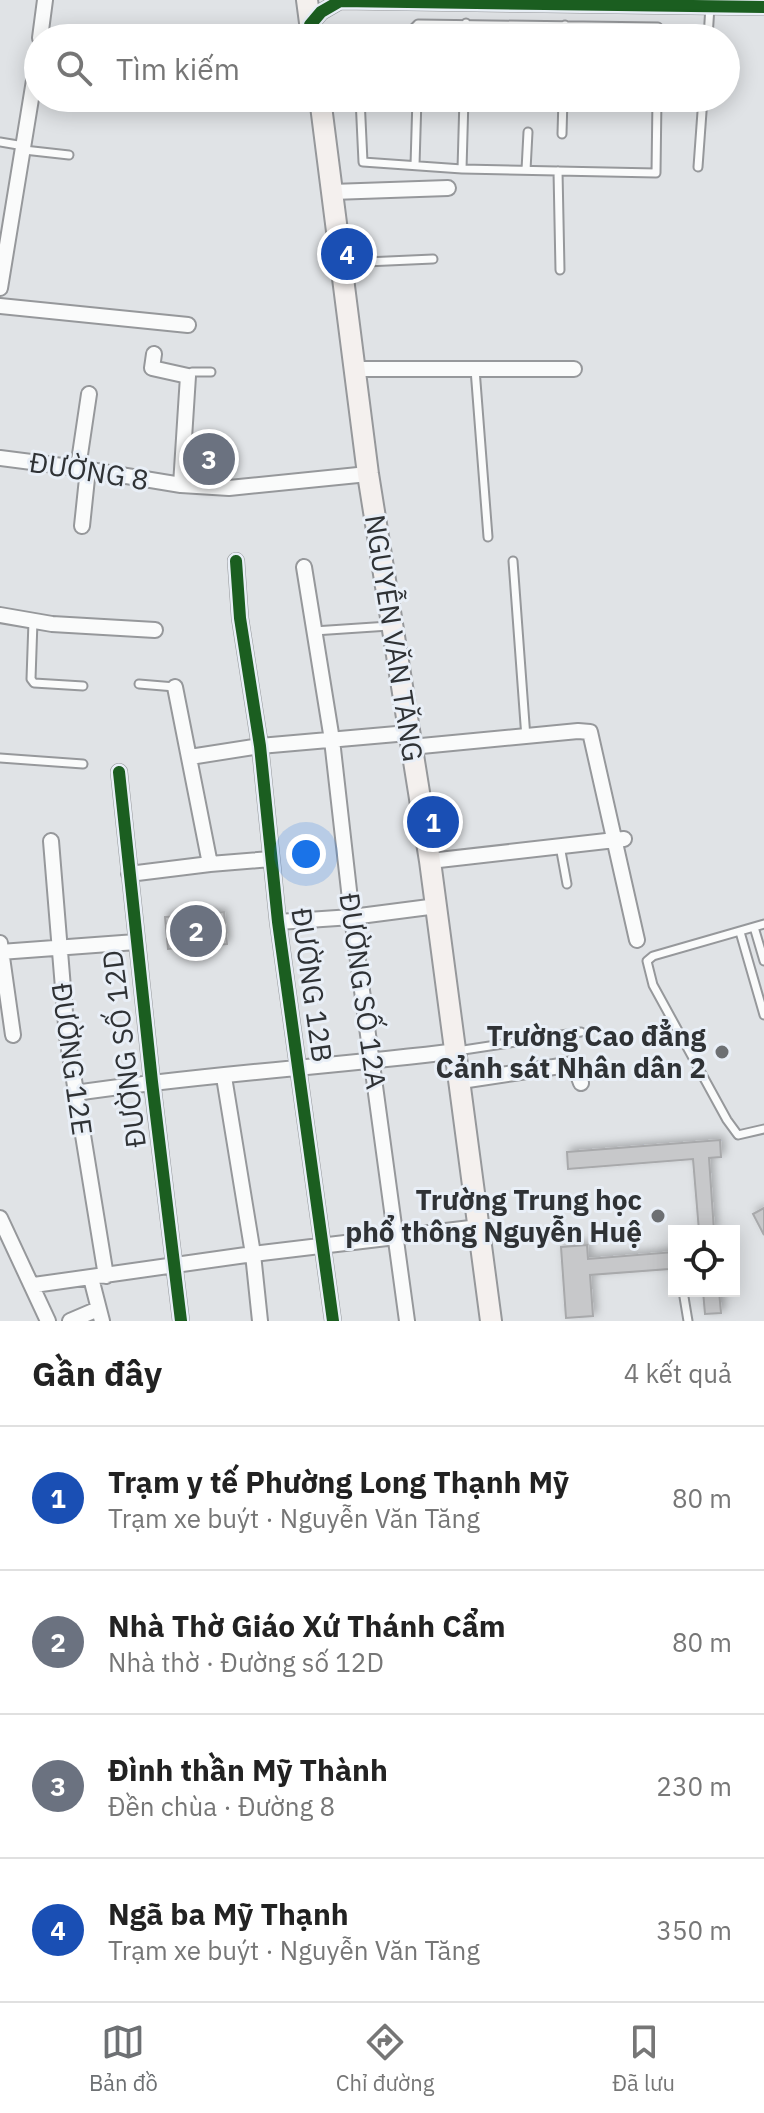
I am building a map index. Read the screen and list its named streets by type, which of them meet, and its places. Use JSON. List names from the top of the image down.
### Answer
{
  "streets": {
    "main road": ["NGUYỄN VĂN TĂNG"],
    "street": [
      "ĐƯỜNG 8",
      "ĐƯỜNG 12B",
      "ĐƯỜNG SỐ 12A",
      "ĐƯỜNG SỐ 12D",
      "ĐƯỜNG 12E"
    ]
  },
  "crossings": [
    ["ĐƯỜNG 8", "NGUYỄN VĂN TĂNG"]
  ],
  "places": ["Trường Cao đẳng Cảnh sát Nhân dân 2", "Trường Trung học phổ thông Nguyễn Huệ"],
  "page": {
    "search": "Tìm kiếm",
    "pins": [
      "4",
      "3",
      "1",
      "2"
    ],
    "heading": ["Gần đây", "4 kết quả"],
    "list": [
      {
        "mark": "1",
        "name": "Trạm y tế Phường Long Thạnh Mỹ",
        "note": "Trạm xe buýt · Nguyễn Văn Tăng",
        "value": "80 m"
      },
      {
        "mark": "2",
        "name": "Nhà Thờ Giáo Xứ Thánh Cẩm",
        "note": "Nhà thờ · Đường số 12D",
        "value": "80 m"
      },
      {
        "mark": "3",
        "name": "Đình thần Mỹ Thành",
        "note": "Đền chùa · Đường 8",
        "value": "230 m"
      },
      {
        "mark": "4",
        "name": "Ngã ba Mỹ Thạnh",
        "note": "Trạm xe buýt · Nguyễn Văn Tăng",
        "value": "350 m"
      }
    ],
    "nav": ["Bản đồ", "Chỉ đường", "Đã lưu"]
  }
}
